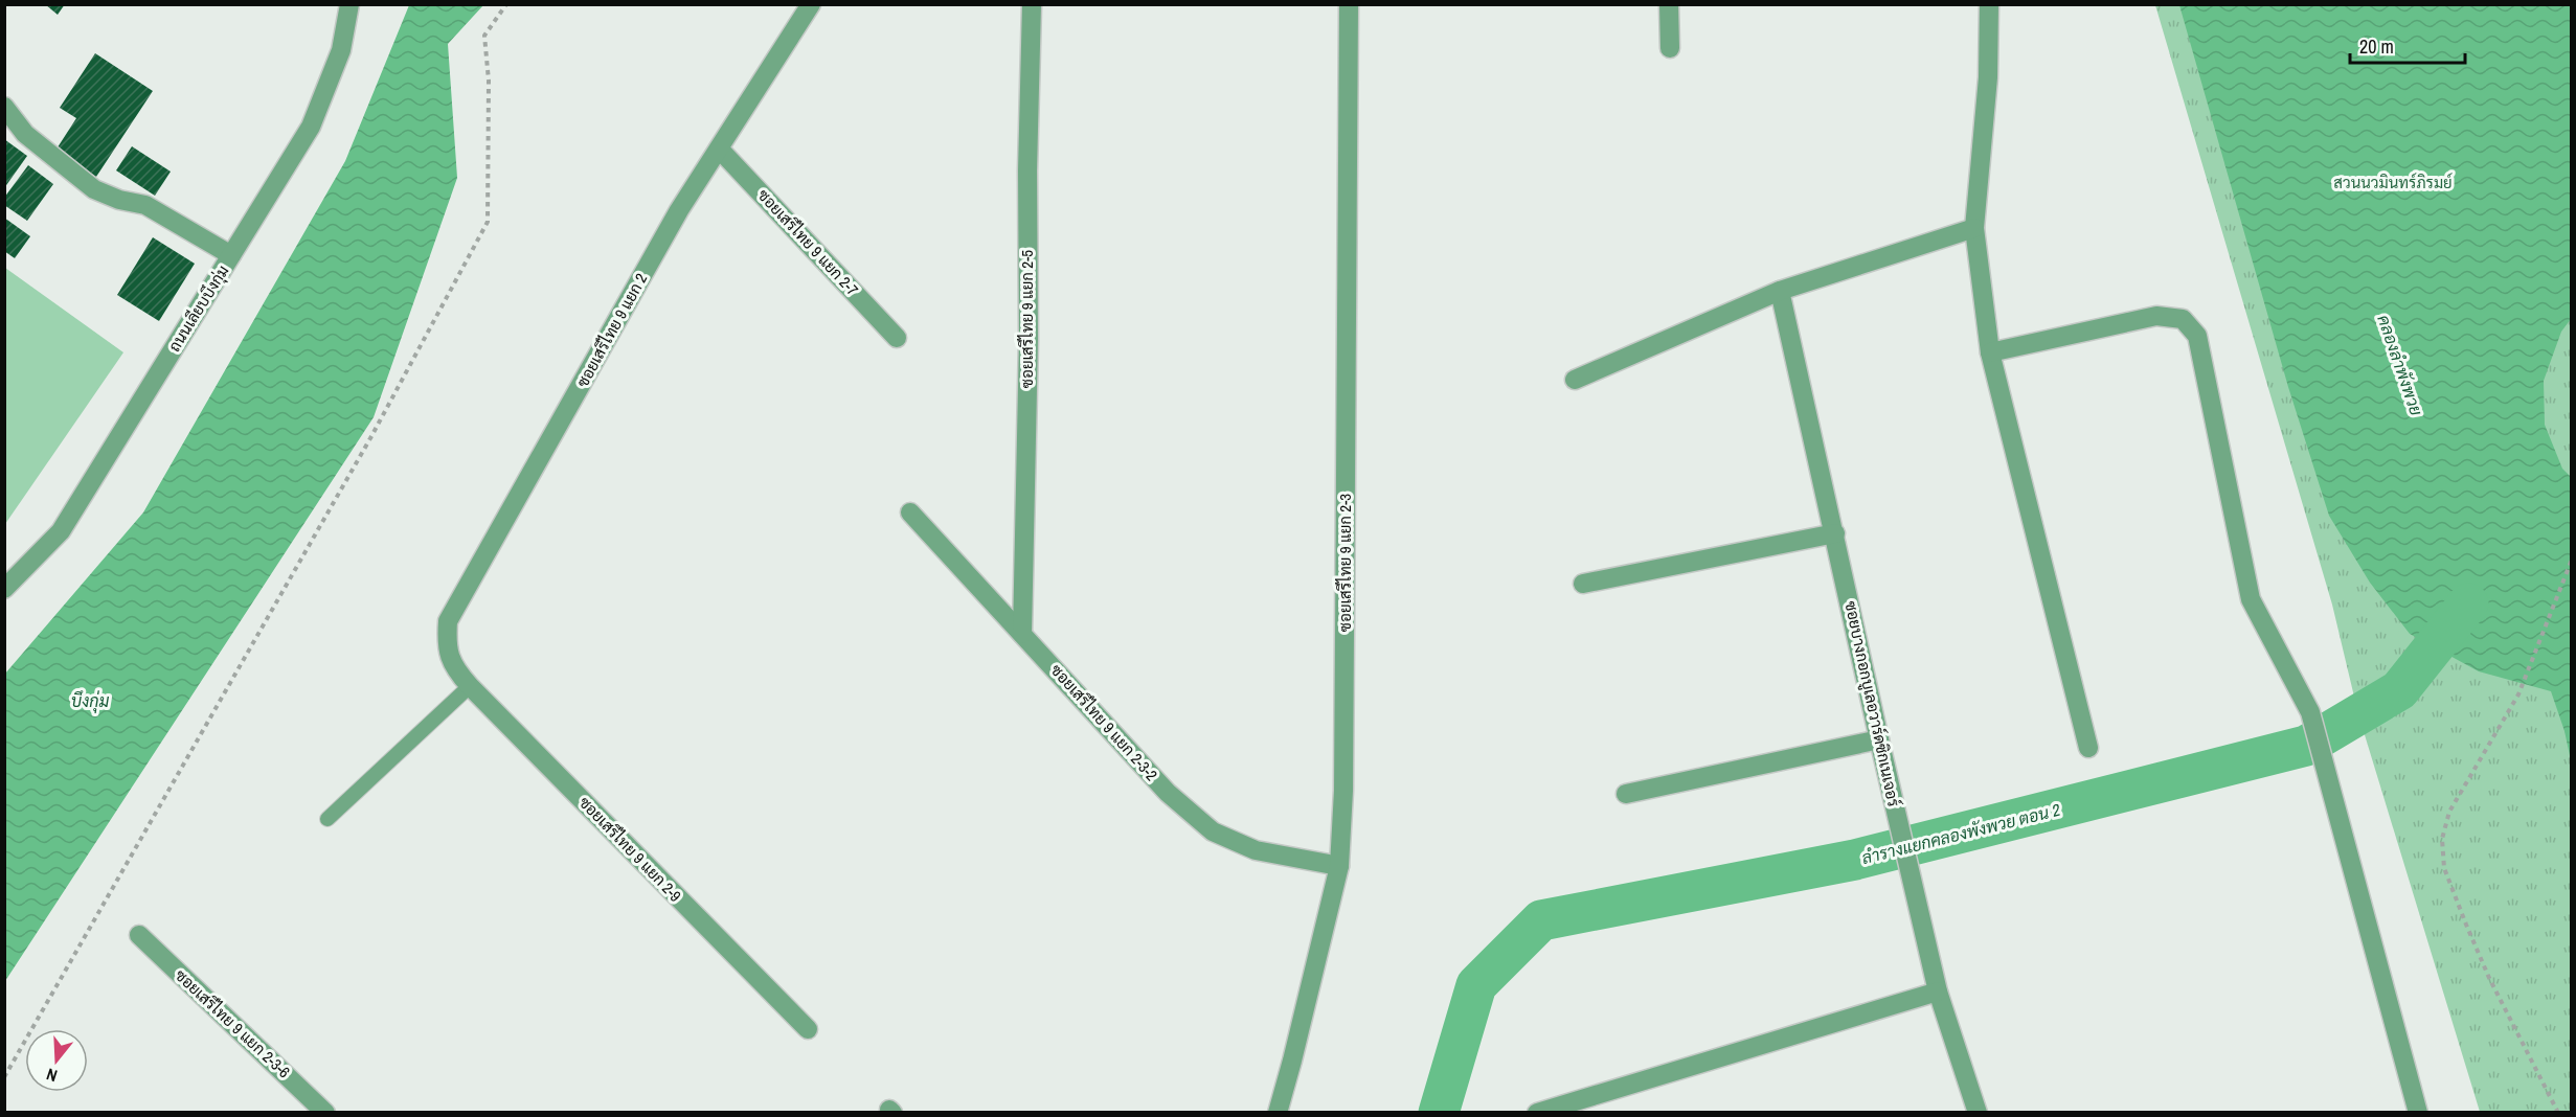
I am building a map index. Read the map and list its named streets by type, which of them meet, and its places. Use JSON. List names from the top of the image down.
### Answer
{
  "streets": {
    "street": [
      "ซอยเสรีไทย 9 แยก 2-7",
      "ถนนเลียบบึงกุ่ม",
      "ซอยเสรีไทย 9 แยก 2-5",
      "ซอยเสรีไทย 9 แยก 2",
      "ซอยเสรีไทย 9 แยก 2-3",
      "ซอยบางกอกบูเลอวาร์ดซิกเนเจอร์",
      "ซอยเสรีไทย 9 แยก 2-3-2",
      "ซอยเสรีไทย 9 แยก 2-9",
      "ซอยเสรีไทย 9 แยก 2-3-6"
    ]
  },
  "crossings": [
    ["ซอยเสรีไทย 9 แยก 2-7", "ซอยเสรีไทย 9 แยก 2"],
    ["ซอยเสรีไทย 9 แยก 2-5", "ซอยเสรีไทย 9 แยก 2-3-2"],
    ["ซอยเสรีไทย 9 แยก 2", "ซอยเสรีไทย 9 แยก 2-9"],
    ["ซอยเสรีไทย 9 แยก 2-3", "ซอยเสรีไทย 9 แยก 2-3-2"]
  ],
  "water": ["คลองลำพังพวย", "บึงกุ่ม", "ลำรางแยกคลองพังพวย ตอน 2"],
  "parks": ["สวนนวมินทร์ภิรมย์"],
  "scale_bar": "20 m",
  "north": "bottom"
}
